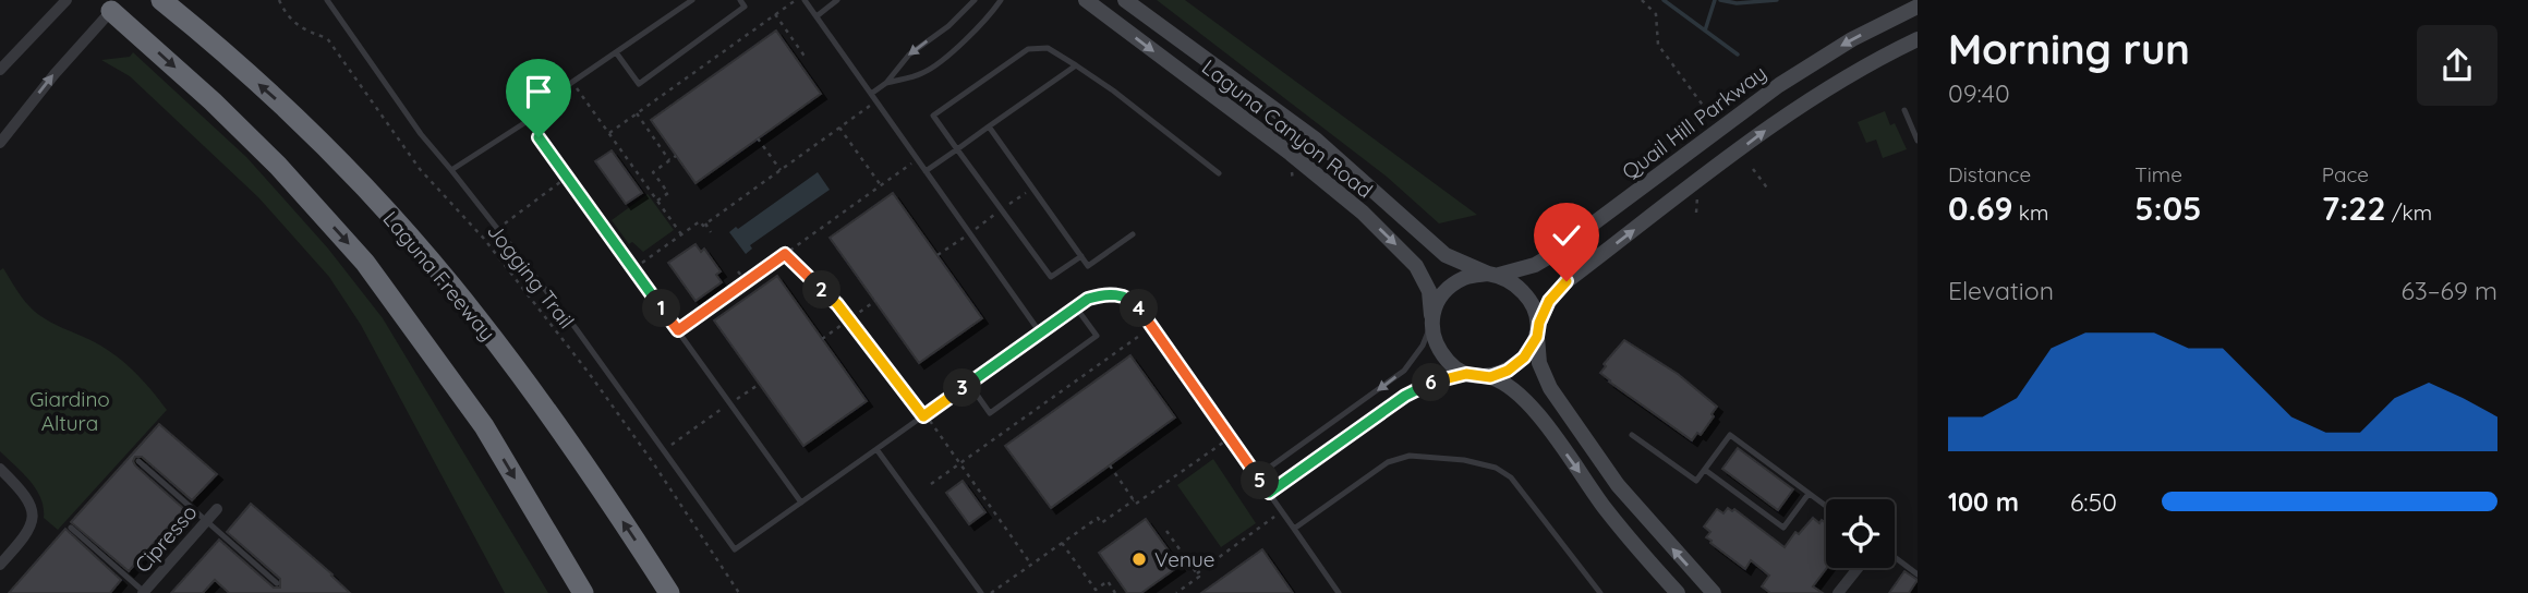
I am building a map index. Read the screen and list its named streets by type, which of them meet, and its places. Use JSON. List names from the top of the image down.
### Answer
{
  "streets": {
    "highway": ["Laguna Freeway"],
    "main road": ["Quail Hill Parkway", "Laguna Canyon Road"],
    "street": ["Cipresso"],
    "path": ["Jogging Trail"]
  },
  "crossings": [
    ["Quail Hill Parkway", "Laguna Canyon Road"]
  ],
  "parks": ["Giardino Altura"],
  "places": ["Venue"],
  "page": {
    "heading": ["Morning run", "09:40"],
    "stats": [
      ["Distance", "0.69 km"],
      ["Time", "5:05"],
      ["Pace", "7:22 /km"]
    ],
    "chart": ["Elevation", "63–69 m"],
    "pins": [
      "2",
      "1",
      "4",
      "6",
      "3",
      "5"
    ],
    "list": [
      {
        "name": "100 m",
        "note": "6:50"
      }
    ]
  }
}
